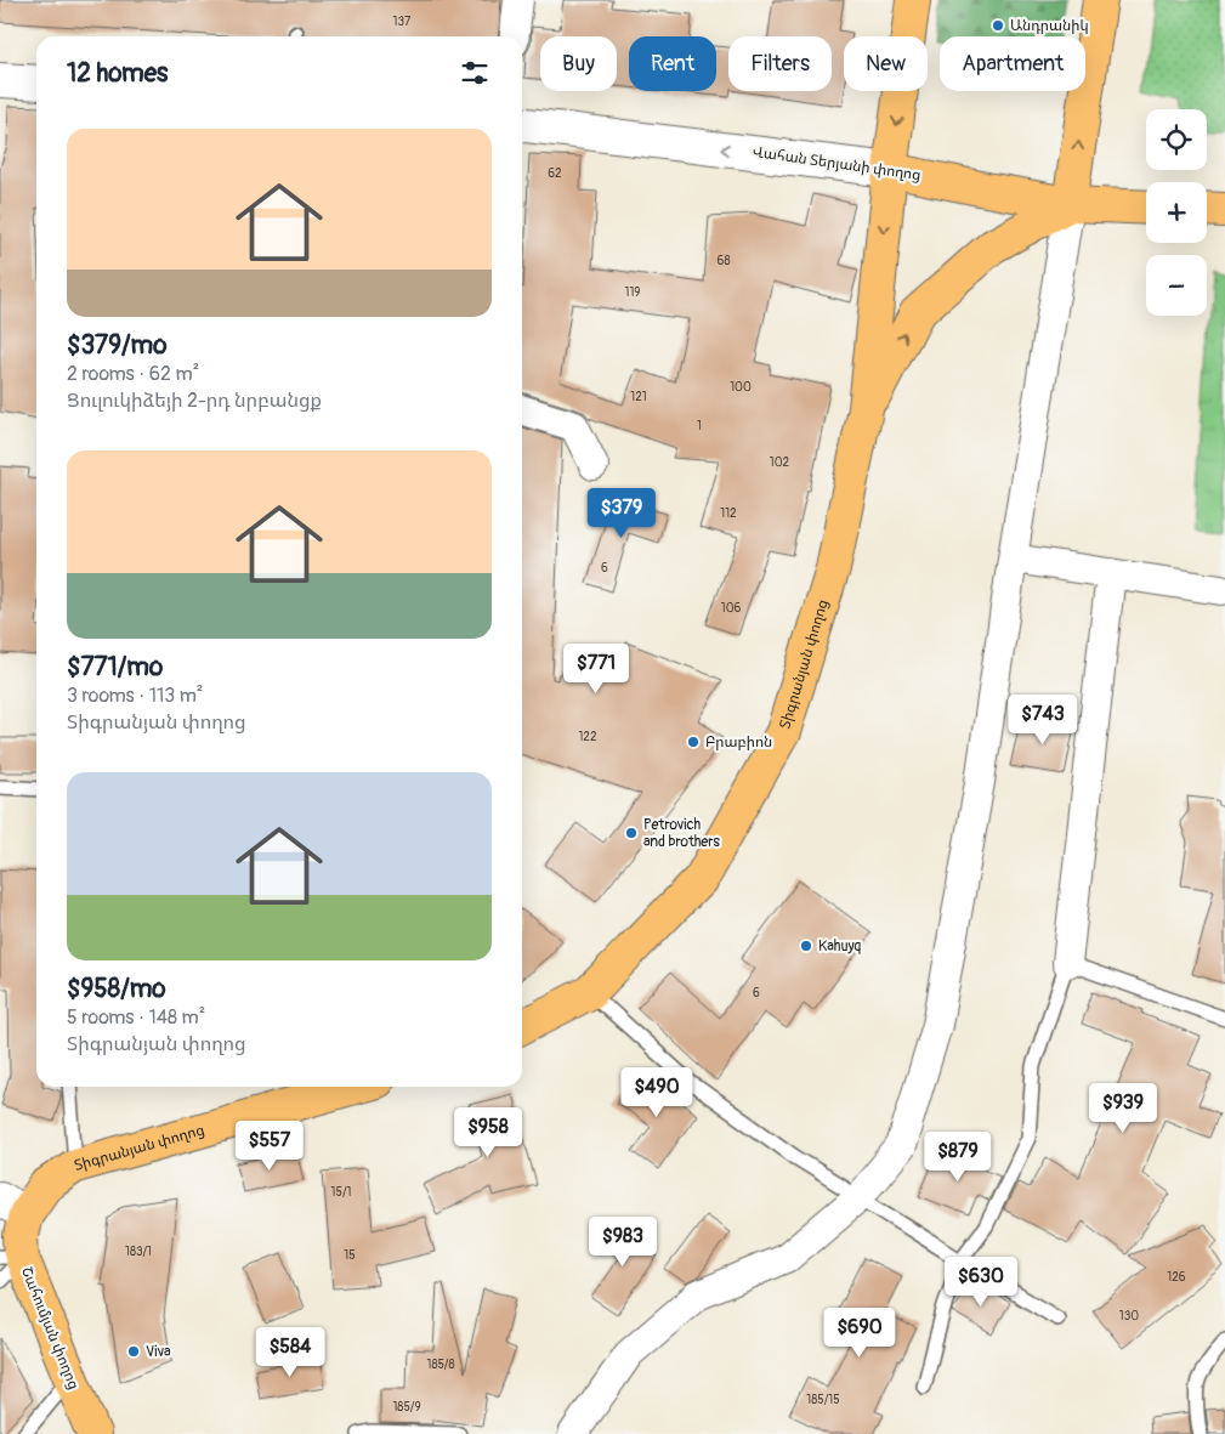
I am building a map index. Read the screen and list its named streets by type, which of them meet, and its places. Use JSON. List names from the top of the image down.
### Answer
{
  "streets": {
    "highway": ["Վահան Տերյանի փողոց", "Տիգրանյան փողոց", "Շահումյան փողոց"]
  },
  "crossings": [
    ["Վահան Տերյանի փողոց", "Տիգրանյան փողոց"],
    ["Տիգրանյան փողոց", "Շահումյան փողոց"]
  ],
  "one_way": ["Վահան Տերյանի փողոց"],
  "places": [
    "Անդրանիկ",
    "Բրաբիոն",
    "Petrovich and brothers",
    "Kahuyq",
    "Viva"
  ],
  "house_numbers": [
    "137",
    "62",
    "68",
    "119",
    "100",
    "121",
    "1",
    "102",
    "112",
    "6",
    "106",
    "122",
    "6",
    "15/1",
    "183/1",
    "15",
    "126",
    "130",
    "185/8",
    "185/15",
    "185/9"
  ],
  "page": {
    "chip": [
      "Buy",
      "Rent",
      "Filters",
      "New",
      "Apartment"
    ],
    "heading": "12 homes",
    "map_buttons": ["+", "−"],
    "list": [
      {
        "name": "$379/mo",
        "note": "2 rooms · 62 m² · Ցուլուկիձեյի 2-րդ նրբանցք"
      },
      {
        "name": "$771/mo",
        "note": "3 rooms · 113 m² · Տիգրանյան փողոց"
      },
      {
        "name": "$958/mo",
        "note": "5 rooms · 148 m² · Տիգրանյան փողոց"
      }
    ],
    "price": [
      "$379",
      "$771",
      "$743",
      "$490",
      "$939",
      "$958",
      "$557",
      "$879",
      "$983",
      "$630",
      "$690",
      "$584"
    ]
  }
}
